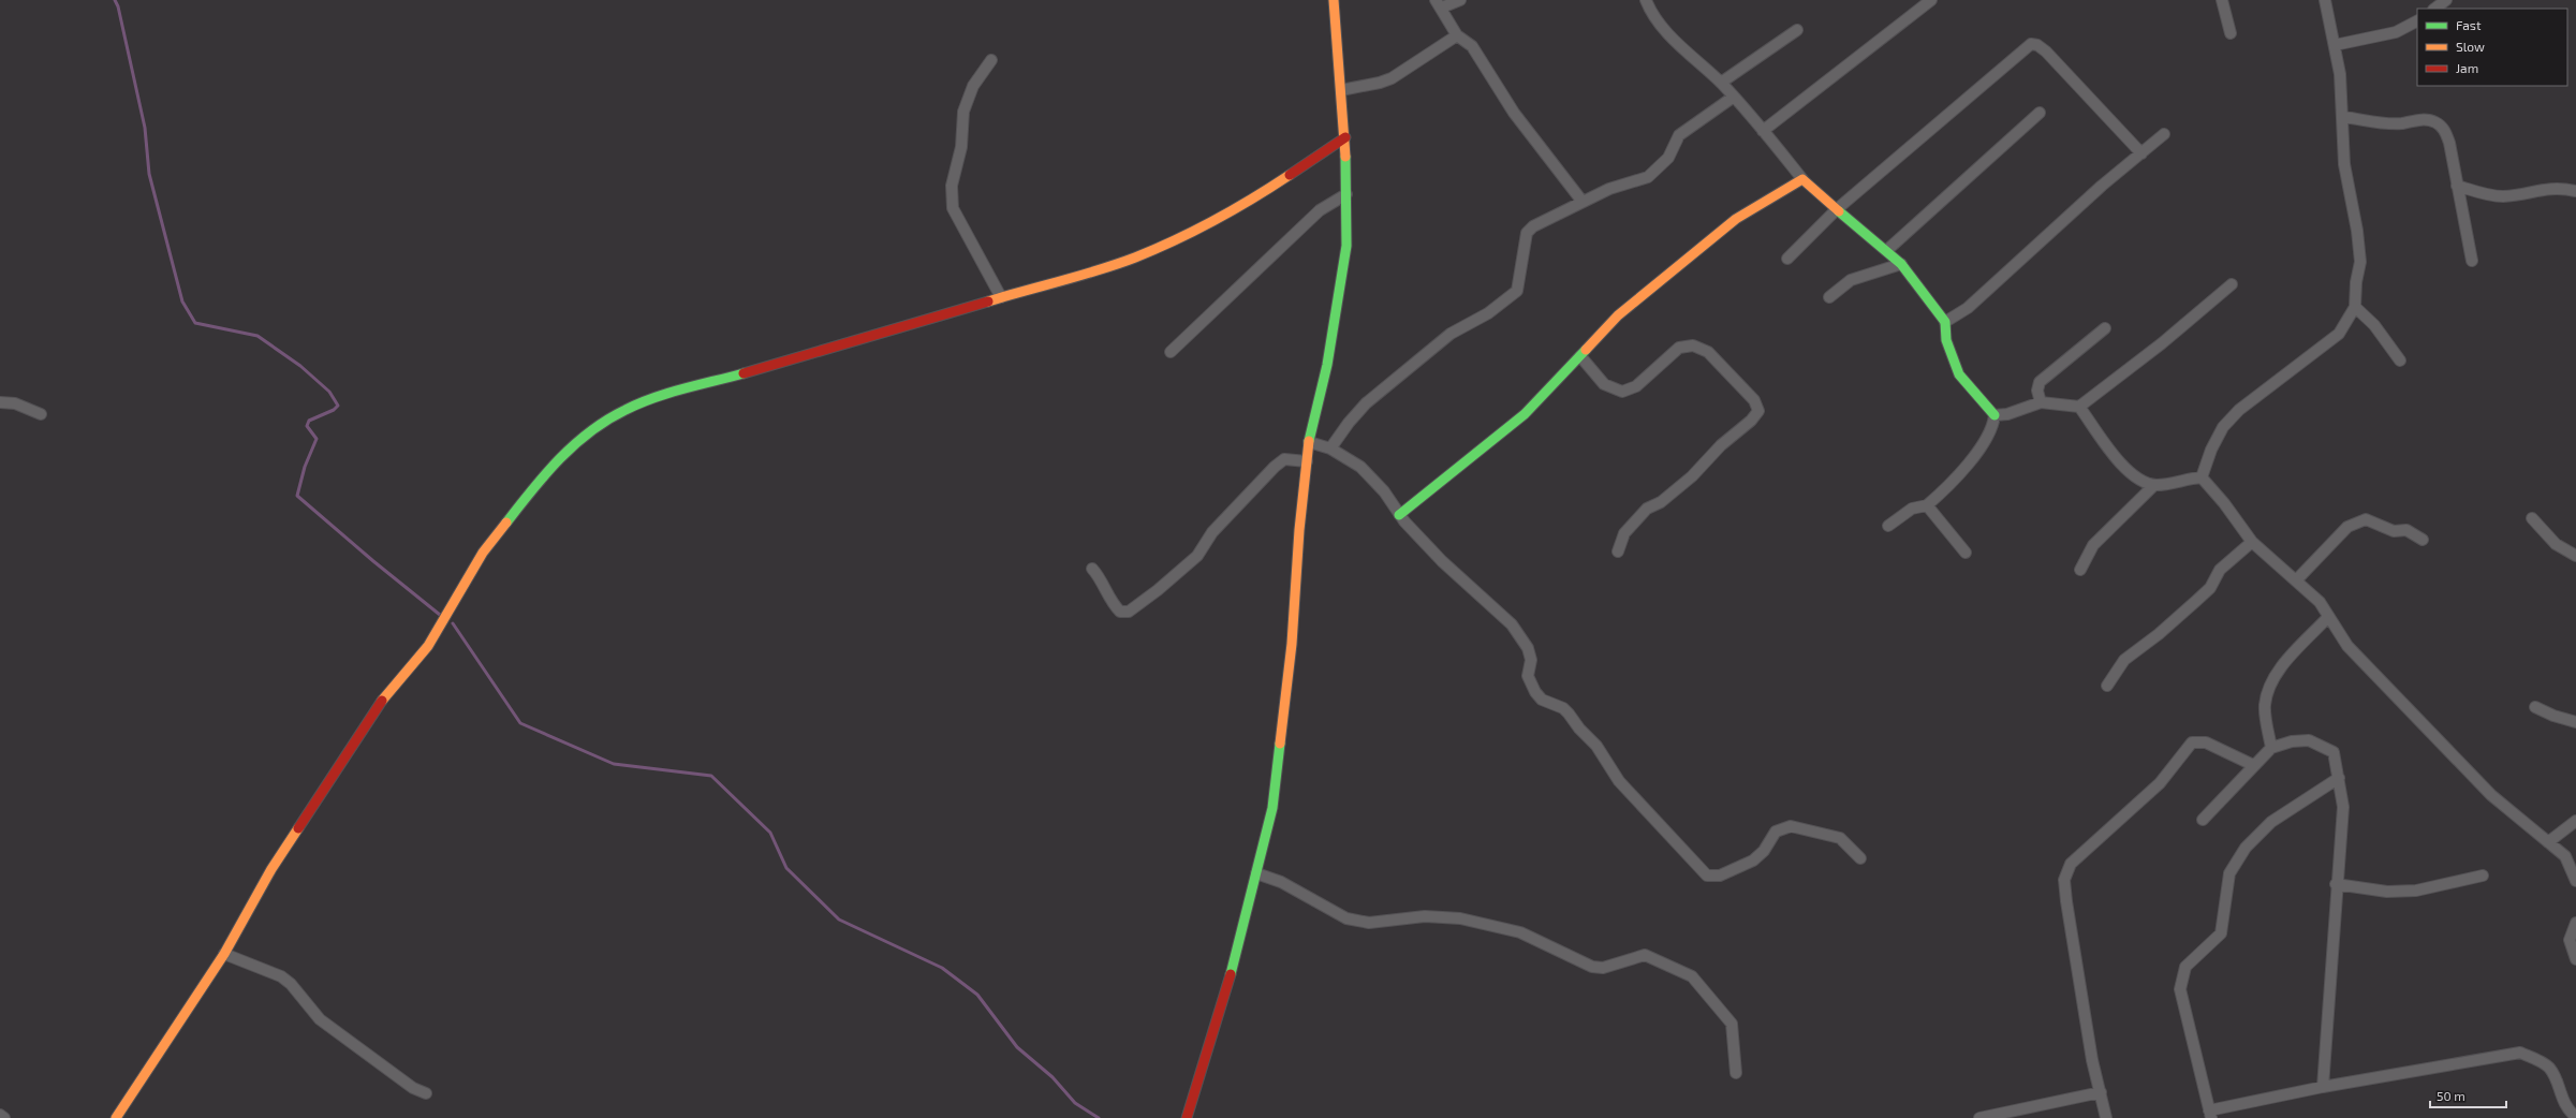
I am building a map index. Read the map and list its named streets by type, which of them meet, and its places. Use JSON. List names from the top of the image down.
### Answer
{
  "legend": ["Fast", "Slow", "Jam"],
  "scale_bar": "50 m"
}
